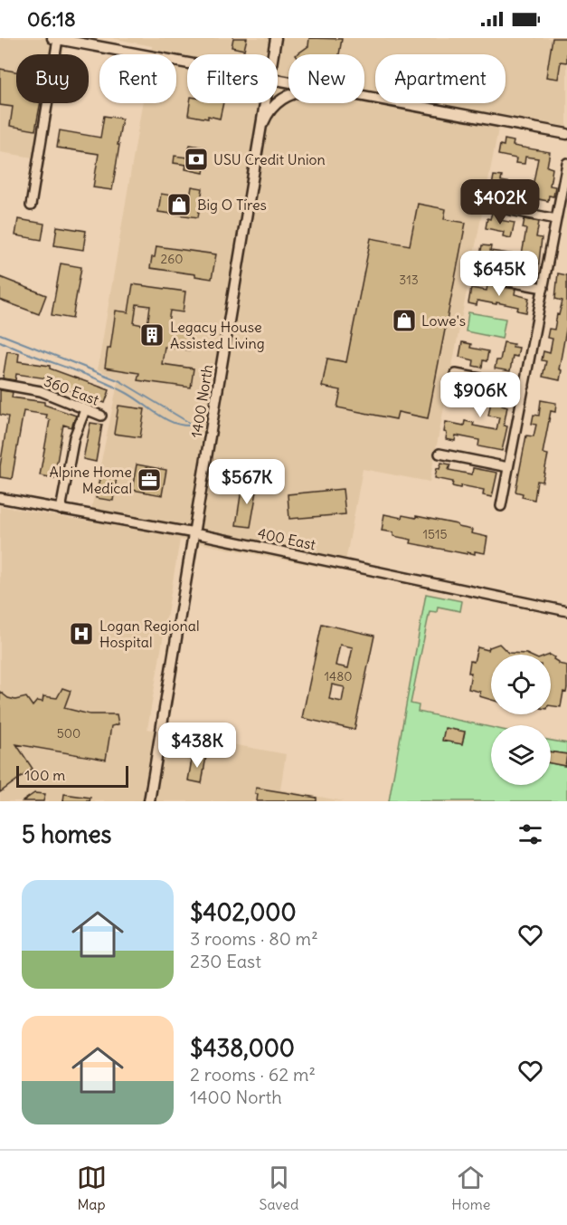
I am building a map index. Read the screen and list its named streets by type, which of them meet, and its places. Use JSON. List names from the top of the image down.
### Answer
{
  "streets": {
    "main road": ["1400 North"],
    "street": ["360 East", "400 East"]
  },
  "crossings": [
    ["1400 North", "400 East"]
  ],
  "places": {
    "bank": ["USU Credit Union"],
    "shop": ["Big O Tires", "Lowe's"],
    "building": ["Legacy House Assisted Living"],
    "office": ["Alpine Home Medical"],
    "hospital": ["Logan Regional Hospital"]
  },
  "house_numbers": [
    "260",
    "313",
    "1515",
    "1480",
    "500"
  ],
  "scale_bar": "100 m",
  "page": {
    "status": "06:18",
    "chip": [
      "Buy",
      "Rent",
      "Filters",
      "New",
      "Apartment"
    ],
    "price": [
      "$402K",
      "$645K",
      "$906K",
      "$567K",
      "$438K"
    ],
    "scale": "100 m",
    "heading": "5 homes",
    "list": [
      {
        "name": "$402,000",
        "note": "3 rooms · 80 m² · 230 East"
      },
      {
        "name": "$438,000",
        "note": "2 rooms · 62 m² · 1400 North"
      }
    ],
    "tabs": ["Map", "Saved", "Home"]
  }
}
